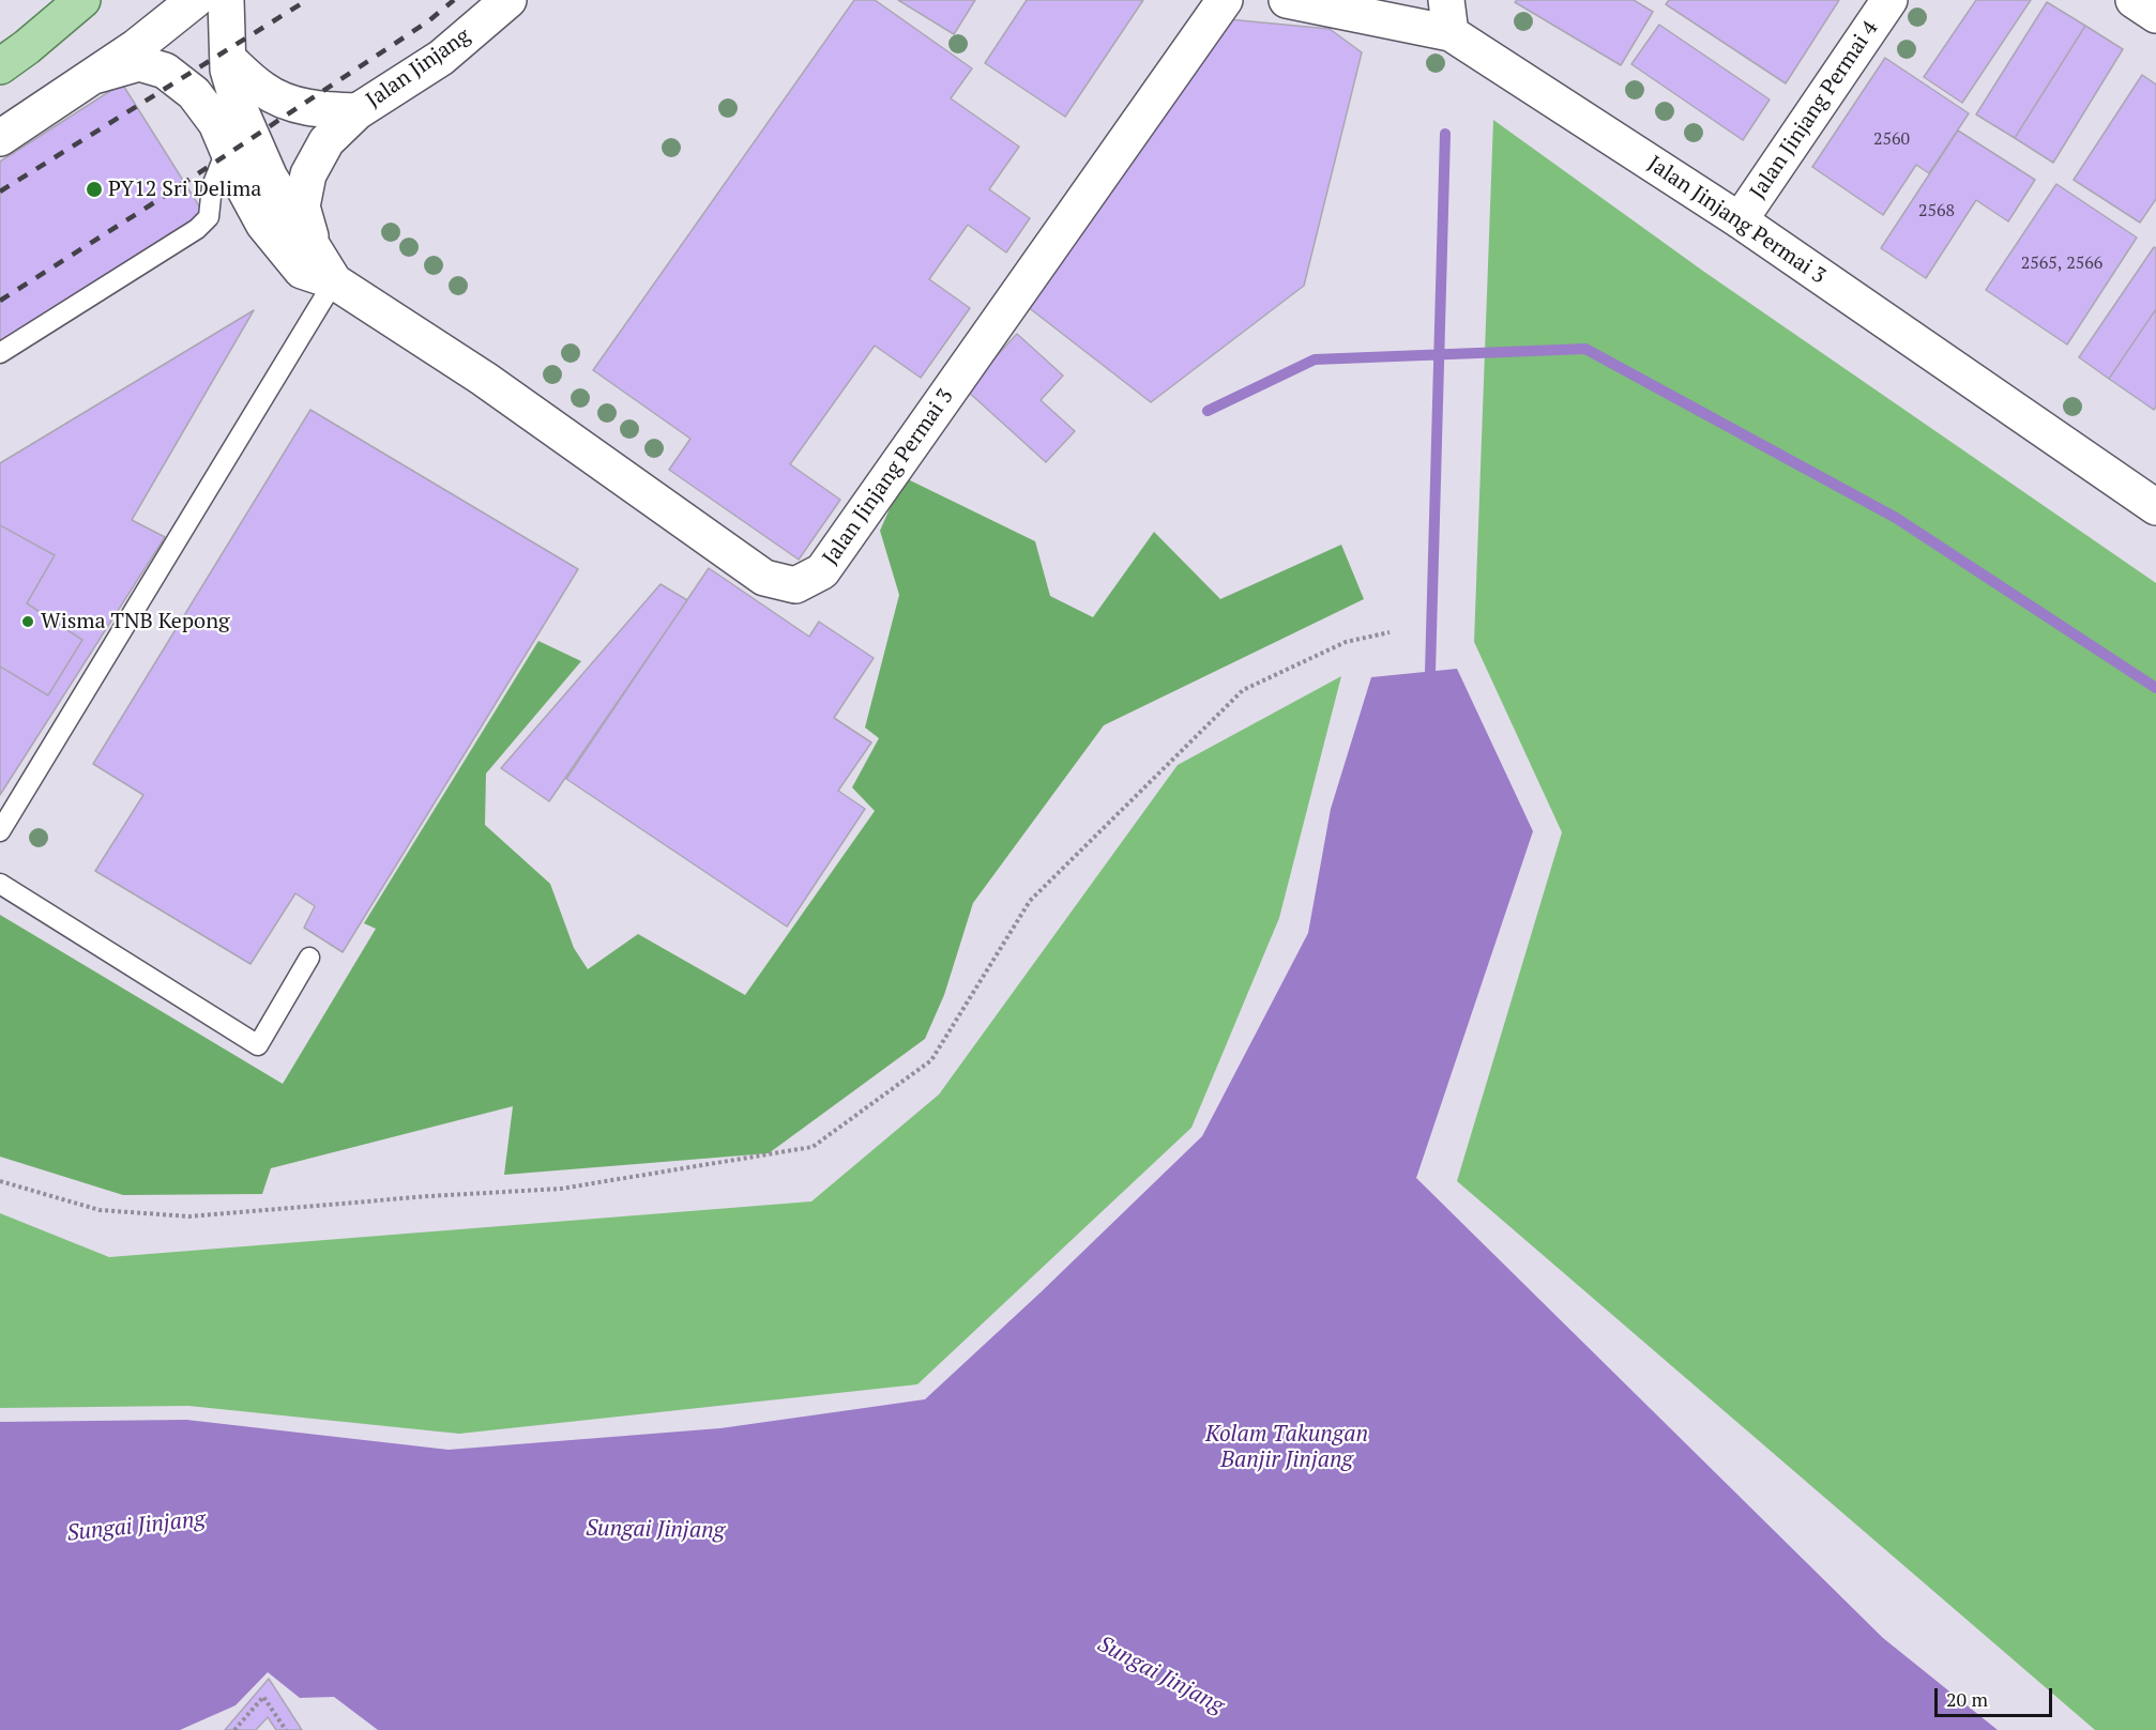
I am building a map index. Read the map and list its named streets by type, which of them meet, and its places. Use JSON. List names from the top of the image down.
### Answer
{
  "streets": {
    "street": ["Jalan Jinjang", "Jalan Jinjang Permai 4", "Jalan Jinjang Permai 3"]
  },
  "crossings": [
    ["Jalan Jinjang Permai 4", "Jalan Jinjang Permai 3"]
  ],
  "water": ["Kolam Takungan Banjir Jinjang", "Sungai Jinjang"],
  "places": ["PY12 Sri Delima", "Wisma TNB Kepong"],
  "house_numbers": ["2560", "2568", "2565, 2566"],
  "scale_bar": "20 m"
}
